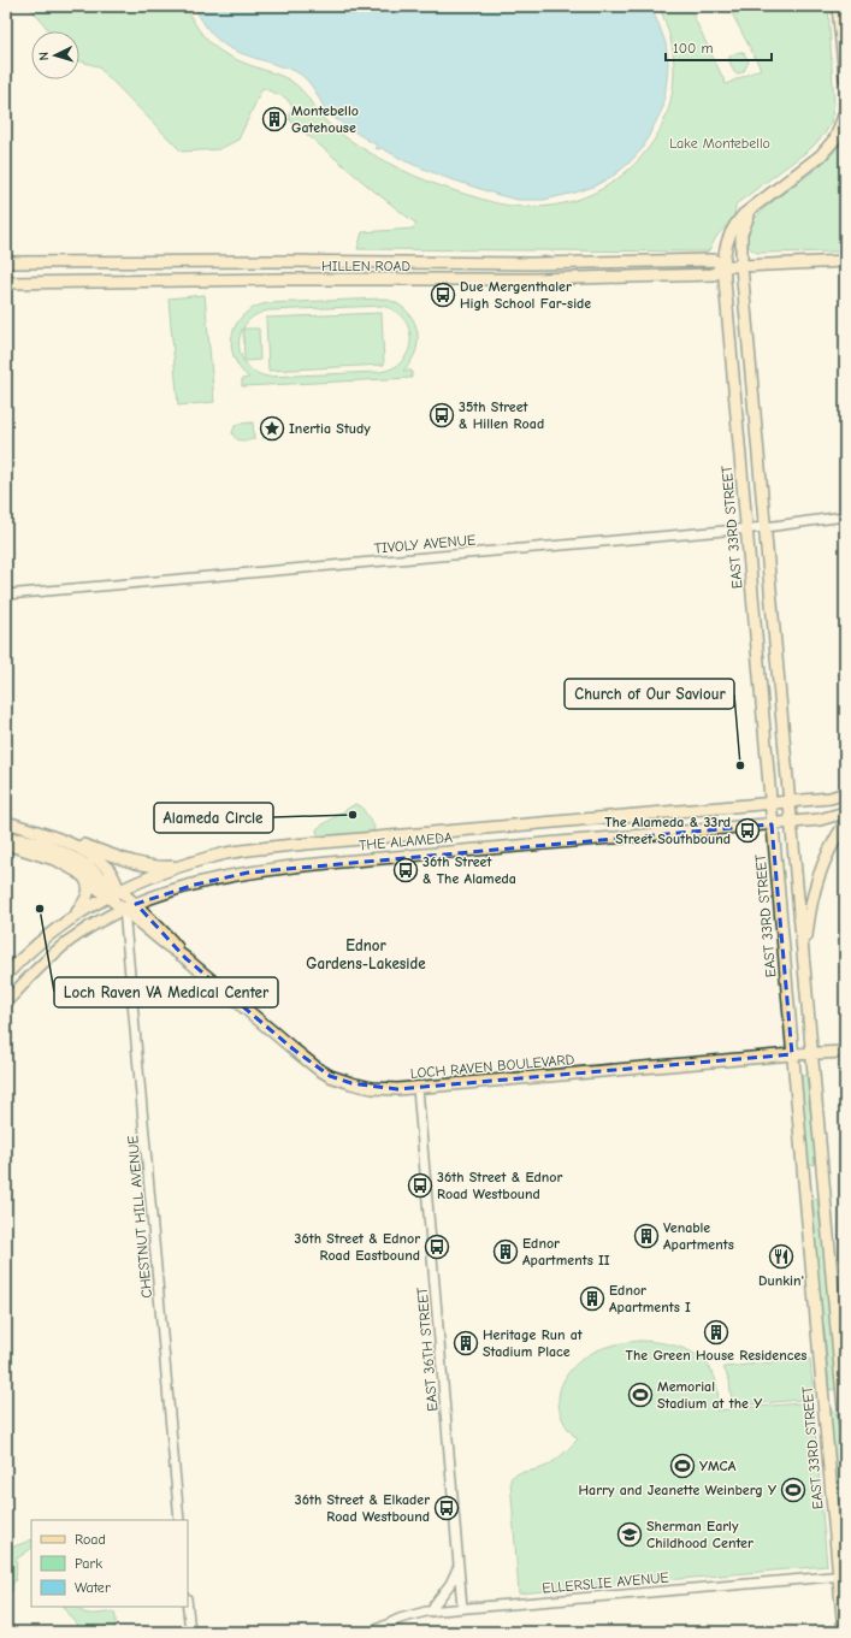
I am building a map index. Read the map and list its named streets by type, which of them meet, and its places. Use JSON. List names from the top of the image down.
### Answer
{
  "streets": {
    "main road": [
      "HILLEN ROAD",
      "EAST 33RD STREET",
      "THE ALAMEDA",
      "LOCH RAVEN BOULEVARD"
    ],
    "street": [
      "TIVOLY AVENUE",
      "CHESTNUT HILL AVENUE",
      "EAST 36TH STREET",
      "ELLERSLIE AVENUE"
    ]
  },
  "crossings": [
    ["HILLEN ROAD", "EAST 33RD STREET"],
    ["EAST 33RD STREET", "TIVOLY AVENUE"],
    ["EAST 33RD STREET", "THE ALAMEDA"],
    ["EAST 33RD STREET", "LOCH RAVEN BOULEVARD"],
    ["EAST 33RD STREET", "ELLERSLIE AVENUE"],
    ["THE ALAMEDA", "LOCH RAVEN BOULEVARD"],
    ["THE ALAMEDA", "CHESTNUT HILL AVENUE"],
    ["LOCH RAVEN BOULEVARD", "CHESTNUT HILL AVENUE"],
    ["LOCH RAVEN BOULEVARD", "EAST 36TH STREET"],
    ["EAST 36TH STREET", "ELLERSLIE AVENUE"]
  ],
  "districts": ["Ednor Gardens-Lakeside"],
  "parks": ["Lake Montebello"],
  "places": {
    "building": [
      "Montebello Gatehouse",
      "Venable Apartments",
      "Ednor Apartments II",
      "Ednor Apartments I",
      "The Green House Residences",
      "Heritage Run at Stadium Place"
    ],
    "bus stop": [
      "Due Mergenthaler High School Far-side",
      "35th Street & Hillen Road",
      "The Alameda & 33rd Street Southbound",
      "36th Street & The Alameda",
      "36th Street & Ednor Road Westbound",
      "36th Street & Ednor Road Eastbound",
      "36th Street & Elkader Road Westbound"
    ],
    "place": ["Inertia Study"],
    "other": ["Church of Our Saviour", "Alameda Circle", "Loch Raven VA Medical Center"],
    "restaurant": ["Dunkin'"],
    "sports": ["Memorial Stadium at the Y", "YMCA", "Harry and Jeanette Weinberg Y"],
    "school or university": ["Sherman Early Childhood Center"]
  },
  "legend": ["Road", "Park", "Water"],
  "scale_bar": "100 m",
  "north": "left"
}
